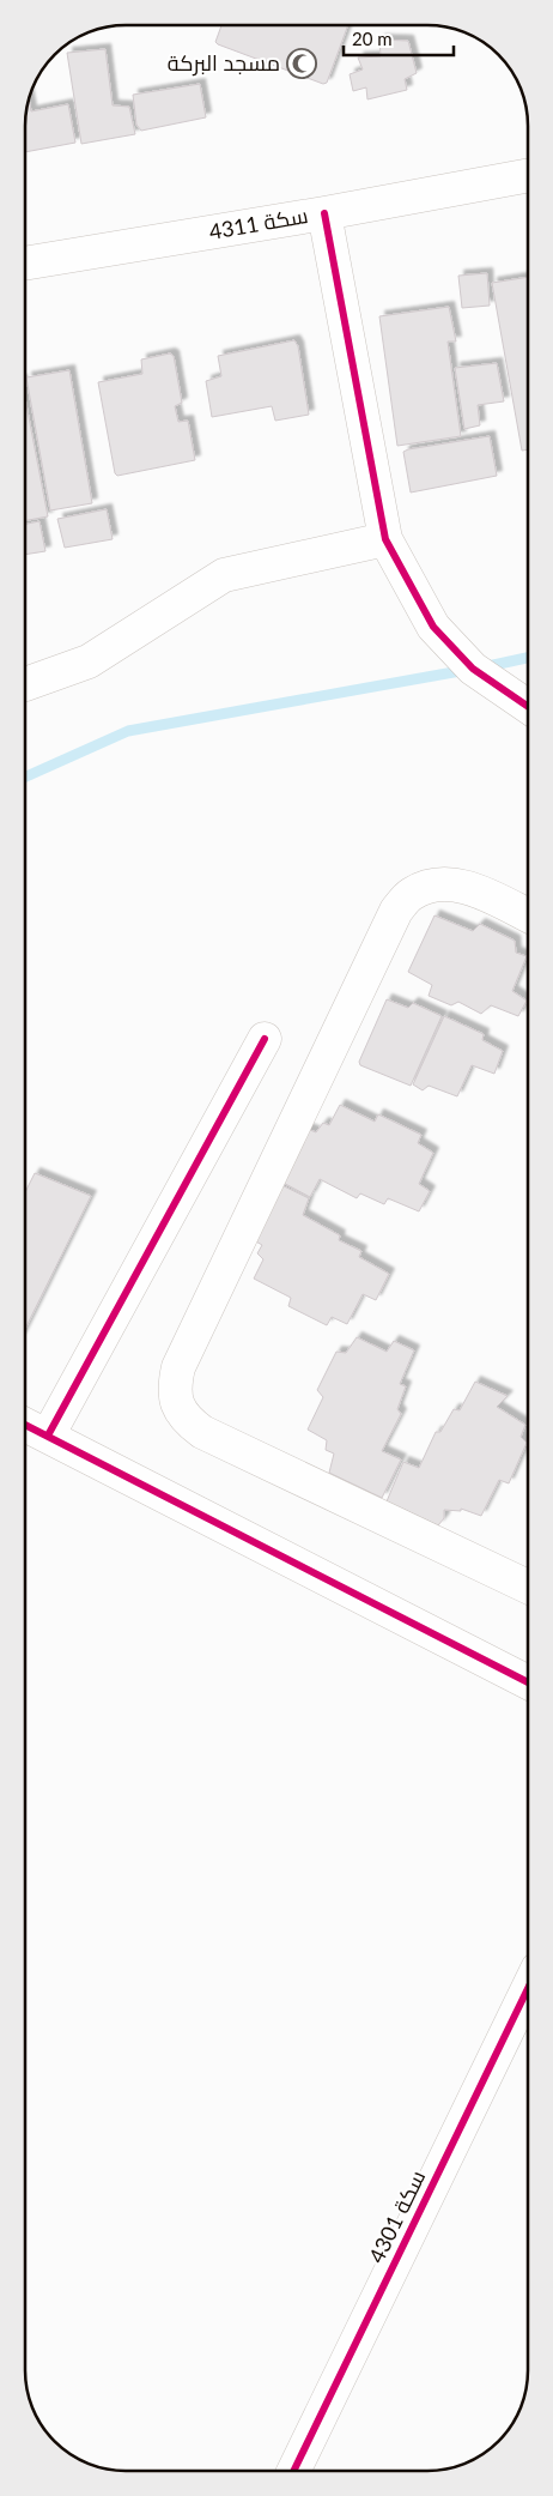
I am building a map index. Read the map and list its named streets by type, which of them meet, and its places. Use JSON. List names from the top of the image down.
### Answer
{
  "streets": {
    "street": ["سكة 4311", "سكة 4301"]
  },
  "places": {
    "mosque": ["مسجد البركة"]
  },
  "scale_bar": "20 m"
}
